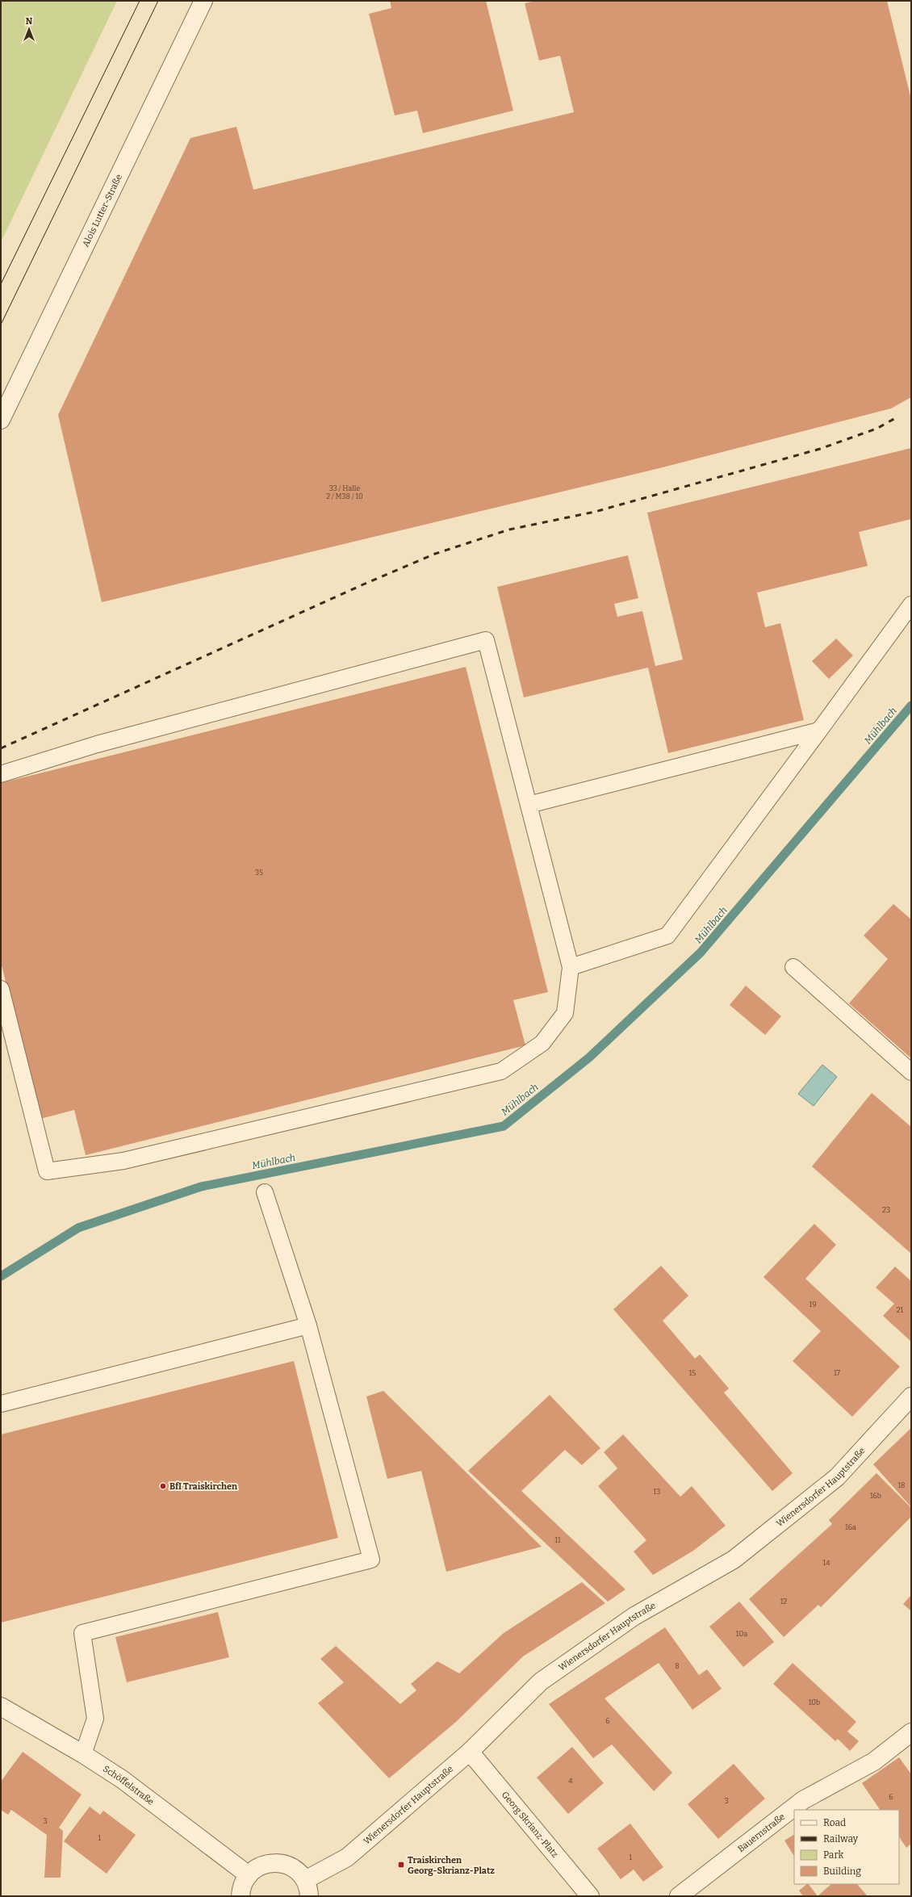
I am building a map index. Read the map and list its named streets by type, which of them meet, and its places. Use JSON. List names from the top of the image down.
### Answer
{
  "streets": {
    "street": [
      "Alois Lutter-Straße",
      "Wienersdorfer Hauptstraße",
      "Schöffelstraße",
      "Georg Skrianz-Platz",
      "Bauernstraße"
    ]
  },
  "crossings": [
    ["Wienersdorfer Hauptstraße", "Schöffelstraße"],
    ["Wienersdorfer Hauptstraße", "Georg Skrianz-Platz"]
  ],
  "water": ["Mühlbach"],
  "places": {
    "other": ["BfI Traiskirchen"],
    "transit": ["Traiskirchen Georg-Skrianz-Platz"]
  },
  "house_numbers": [
    "33 / Halle 2 / M38 / 10",
    "35",
    "23",
    "19",
    "21",
    "15",
    "17",
    "18",
    "13",
    "16b",
    "16a",
    "11",
    "14",
    "12",
    "10a",
    "8",
    "10b",
    "6",
    "4",
    "6",
    "3",
    "3",
    "1",
    "1"
  ],
  "legend": [
    "Road",
    "Railway",
    "Park",
    "Building"
  ],
  "north": "top"
}
